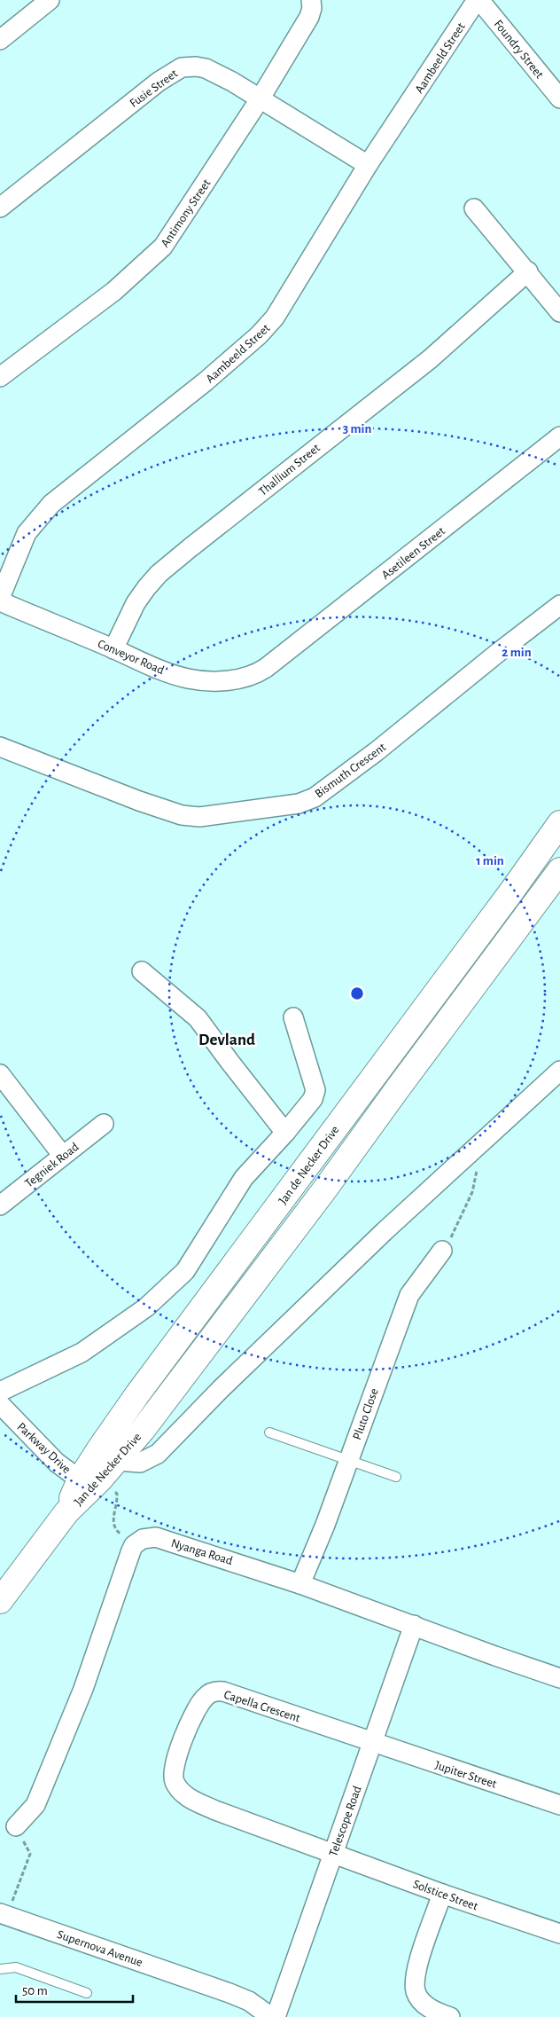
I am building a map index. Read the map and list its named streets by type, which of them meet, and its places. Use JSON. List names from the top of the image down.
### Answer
{
  "streets": {
    "main road": ["Jan de Necker Drive"],
    "street": [
      "Foundry Street",
      "Aambeeld Street",
      "Fusie Street",
      "Antimony Street",
      "Thallium Street",
      "Asetileen Street",
      "Conveyor Road",
      "Bismuth Crescent",
      "Tegniek Road",
      "Pluto Close",
      "Parkway Drive",
      "Nyanga Road",
      "Capella Crescent",
      "Jupiter Street",
      "Telescope Road",
      "Solstice Street",
      "Supernova Avenue"
    ]
  },
  "crossings": [
    ["Foundry Street", "Aambeeld Street"],
    ["Aambeeld Street", "Fusie Street"],
    ["Aambeeld Street", "Conveyor Road"],
    ["Fusie Street", "Antimony Street"],
    ["Thallium Street", "Conveyor Road"],
    ["Asetileen Street", "Conveyor Road"],
    ["Jan de Necker Drive", "Parkway Drive"],
    ["Pluto Close", "Nyanga Road"],
    ["Nyanga Road", "Telescope Road"],
    ["Capella Crescent", "Jupiter Street"],
    ["Capella Crescent", "Telescope Road"],
    ["Capella Crescent", "Solstice Street"],
    ["Jupiter Street", "Telescope Road"],
    ["Telescope Road", "Solstice Street"]
  ],
  "districts": ["Devland"],
  "scale_bar": "50 m",
  "rings": ["3 min", "2 min", "1 min"]
}
